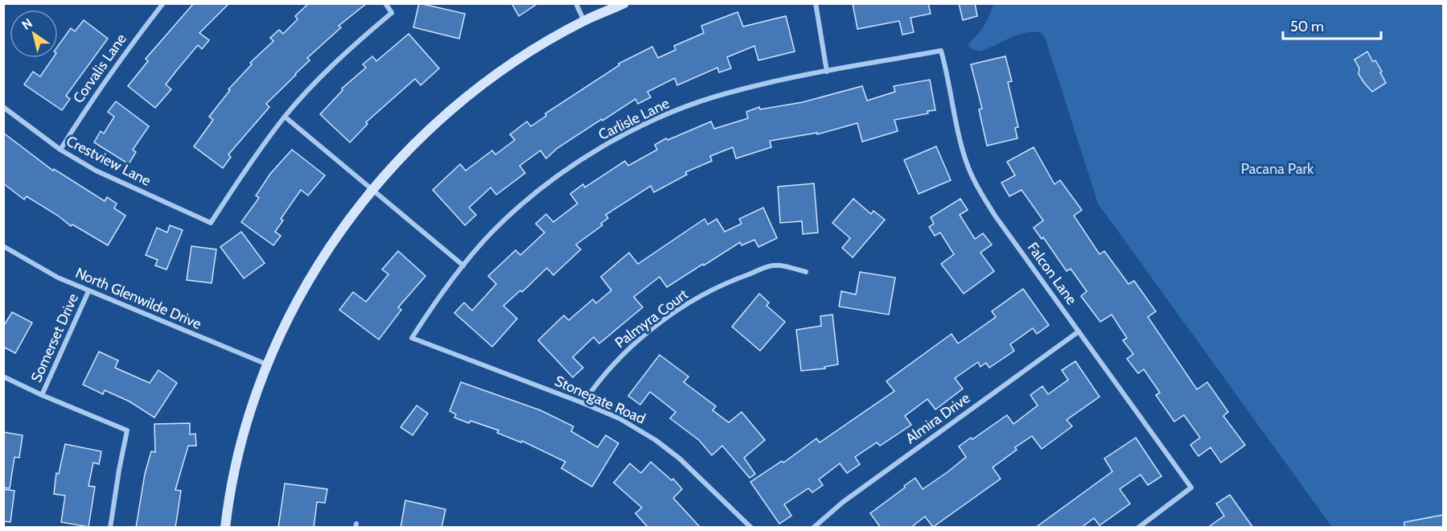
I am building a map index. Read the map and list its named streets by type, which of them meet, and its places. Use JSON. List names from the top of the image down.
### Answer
{
  "streets": {
    "street": [
      "Corvalis Lane",
      "Carlisle Lane",
      "Crestview Lane",
      "Falcon Lane",
      "North Glenwilde Drive",
      "Palmyra Court",
      "Somerset Drive",
      "Stonegate Road",
      "Almira Drive"
    ]
  },
  "crossings": [
    ["Corvalis Lane", "Crestview Lane"],
    ["Carlisle Lane", "Falcon Lane"],
    ["Carlisle Lane", "Stonegate Road"],
    ["Falcon Lane", "Almira Drive"],
    ["North Glenwilde Drive", "Somerset Drive"],
    ["Palmyra Court", "Stonegate Road"]
  ],
  "parks": ["Pacana Park"],
  "scale_bar": "50 m",
  "north": "top left"
}
